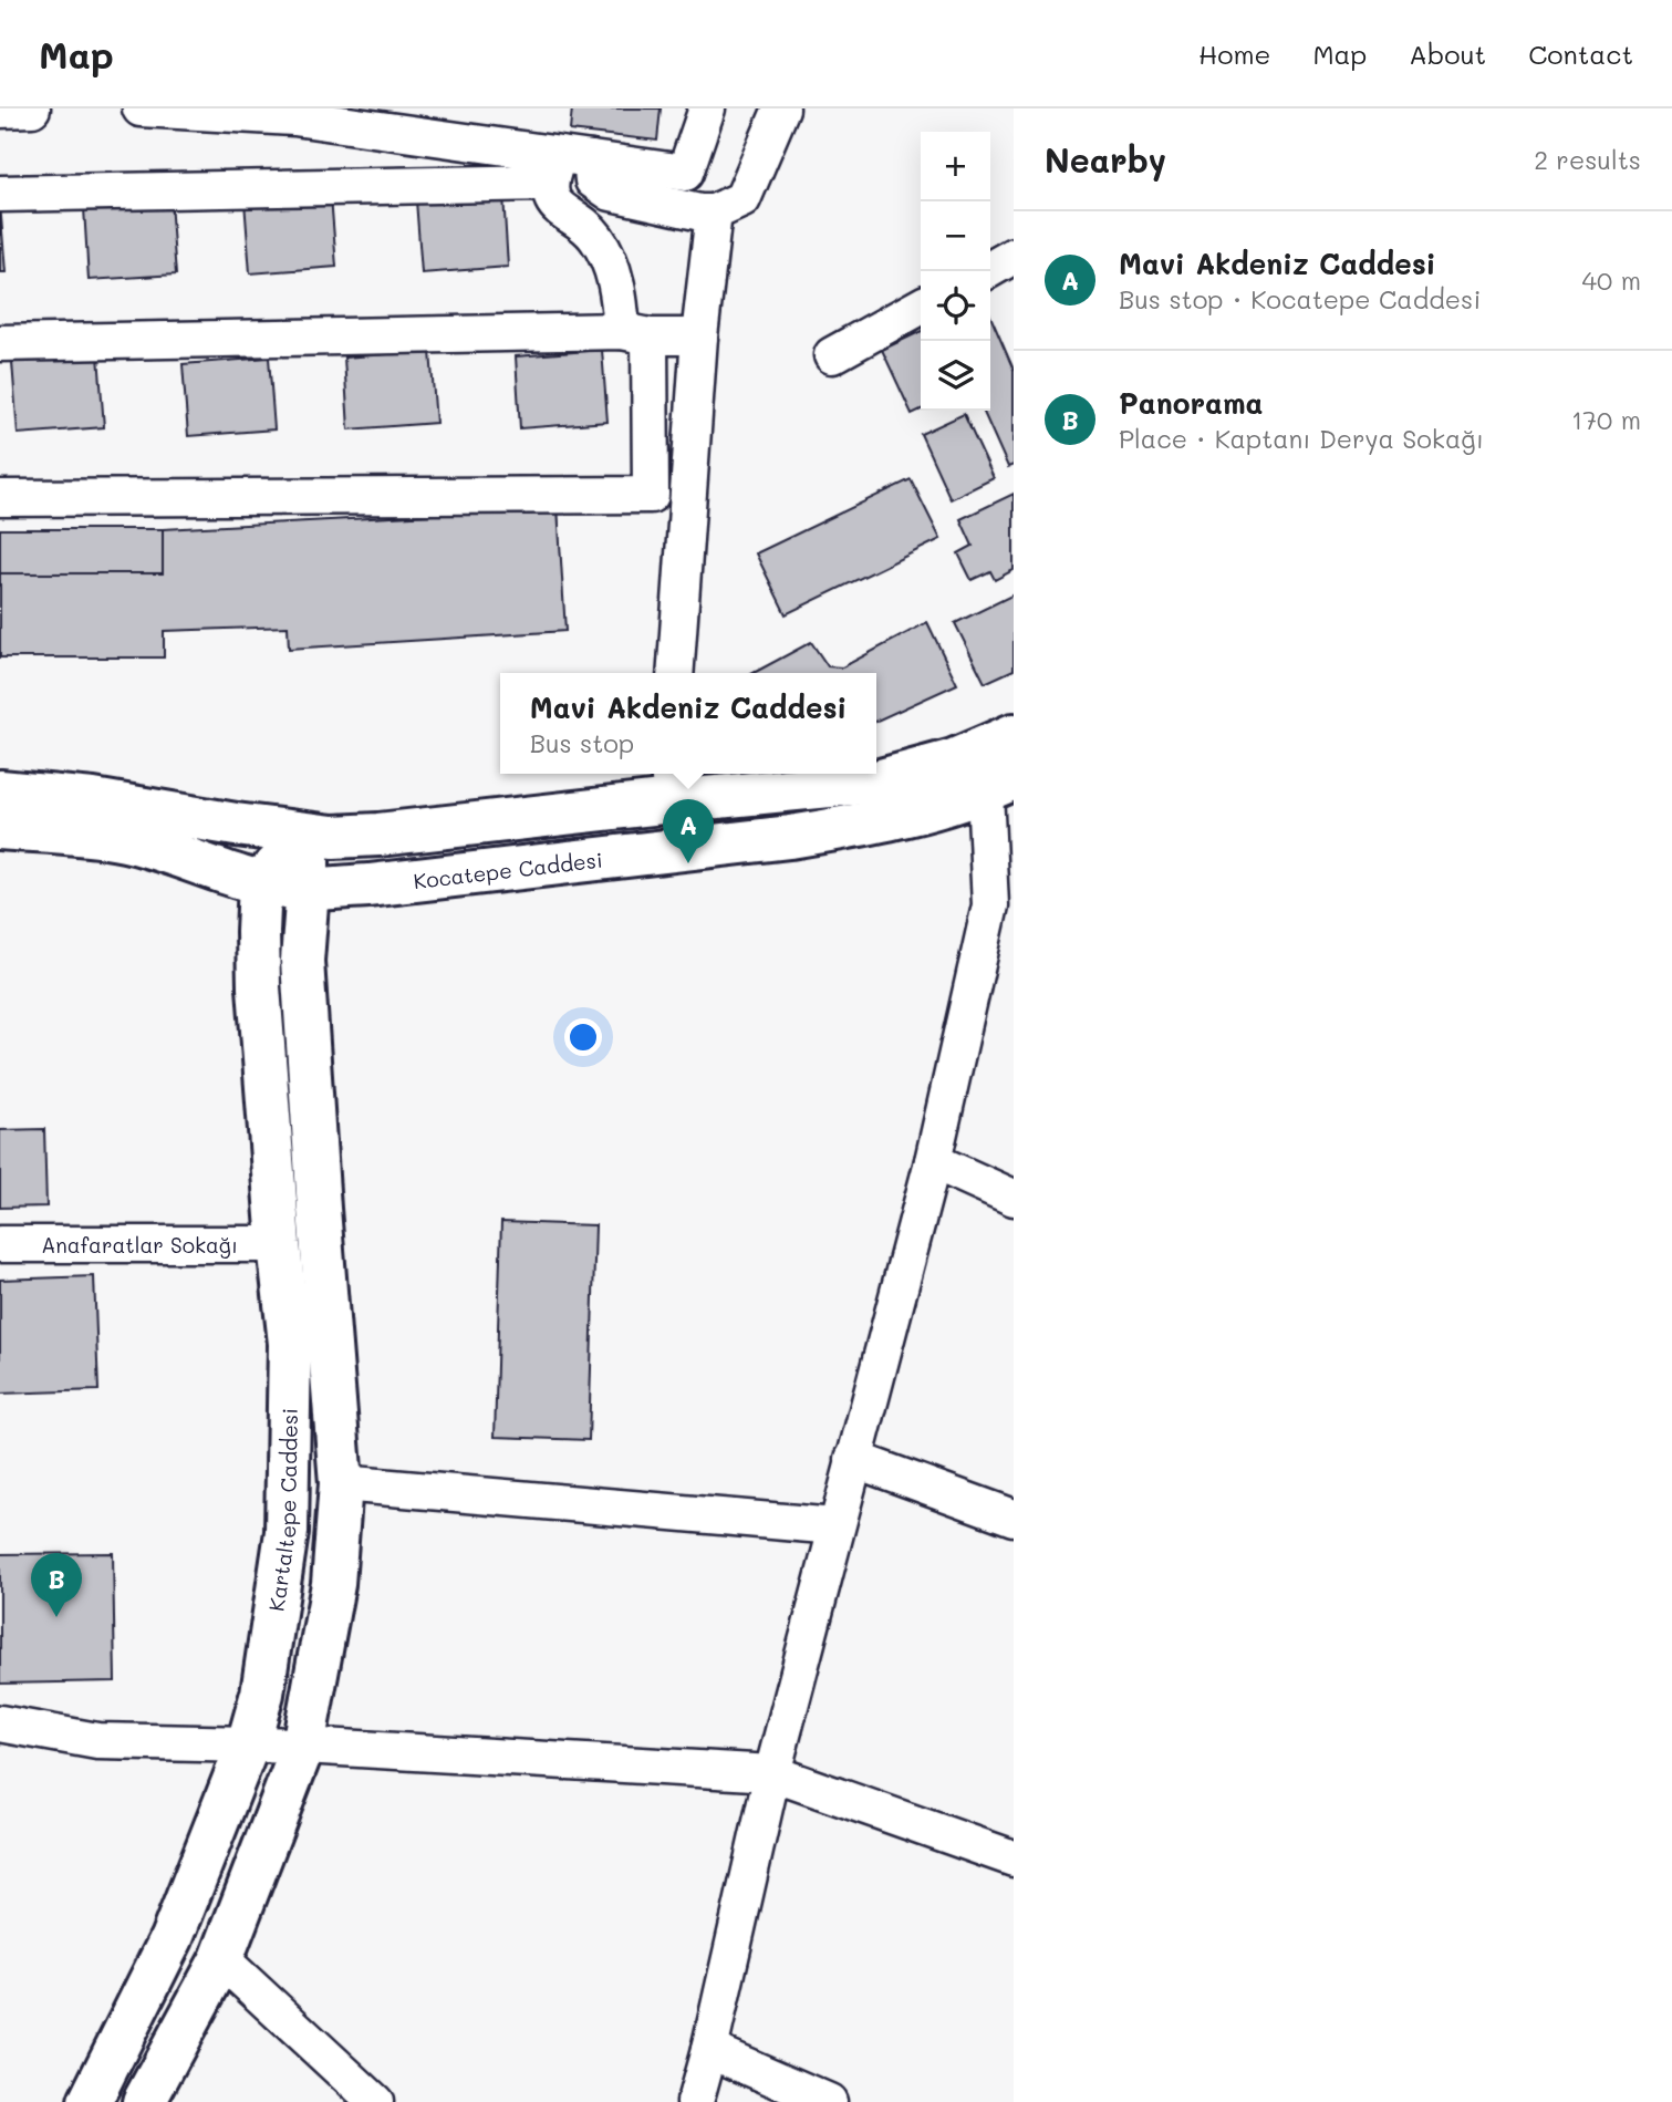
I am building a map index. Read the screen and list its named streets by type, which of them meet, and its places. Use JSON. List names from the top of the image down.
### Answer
{
  "streets": {
    "main road": ["Kocatepe Caddesi", "Kartaltepe Caddesi"],
    "street": ["Anafaratlar Sokağı"]
  },
  "crossings": [
    ["Kocatepe Caddesi", "Kartaltepe Caddesi"],
    ["Anafaratlar Sokağı", "Kartaltepe Caddesi"]
  ],
  "page": {
    "header": "Map",
    "nav": [
      "Home",
      "Map",
      "About",
      "Contact"
    ],
    "heading": ["Nearby", "2 results"],
    "map_buttons": ["+", "−"],
    "list": [
      {
        "mark": "A",
        "name": "Mavi Akdeniz Caddesi",
        "note": "Bus stop · Kocatepe Caddesi",
        "value": "40 m"
      },
      {
        "mark": "B",
        "name": "Panorama",
        "note": "Place · Kaptanı Derya Sokağı",
        "value": "170 m"
      }
    ],
    "popup": ["Mavi Akdeniz Caddesi", "Bus stop"],
    "pins": ["A", "B"]
  }
}
